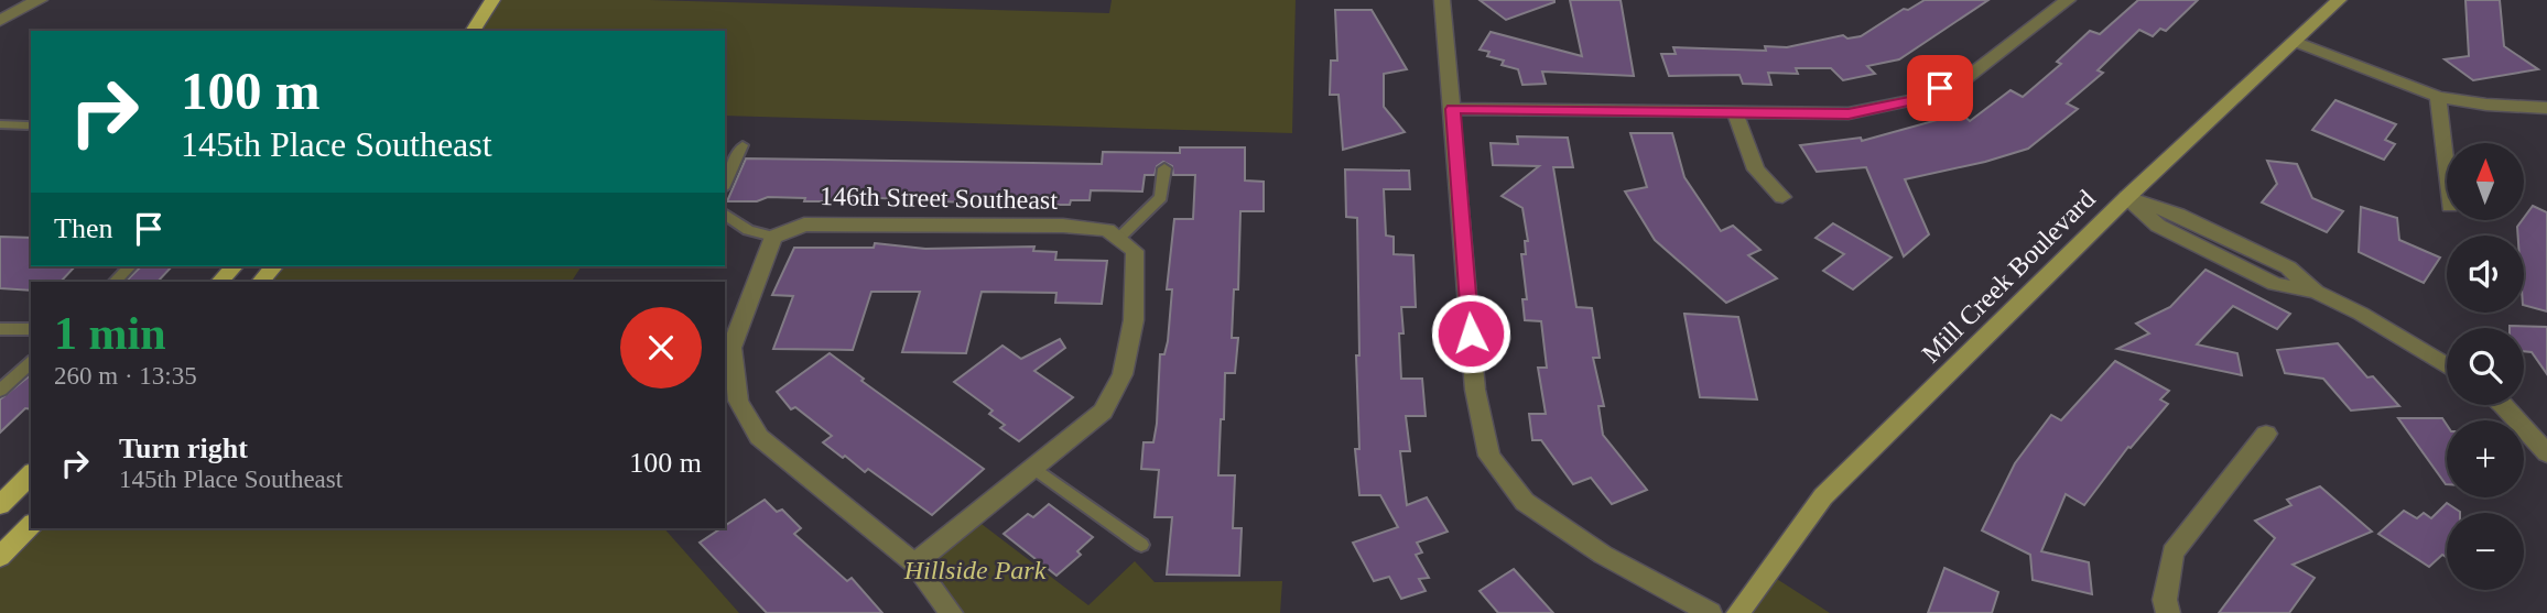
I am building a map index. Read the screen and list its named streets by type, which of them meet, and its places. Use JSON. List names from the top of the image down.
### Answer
{
  "streets": {
    "street": ["146th Street Southeast", "Mill Creek Boulevard"]
  },
  "parks": ["Hillside Park"],
  "north": "top",
  "page": {
    "turn": ["100 m", "145th Place Southeast"],
    "map_buttons": ["+", "−"],
    "then": "Then",
    "heading": ["1 min", "260 m · 13:35"],
    "list": [
      {
        "name": "Turn right",
        "note": "145th Place Southeast",
        "value": "100 m"
      }
    ]
  }
}
